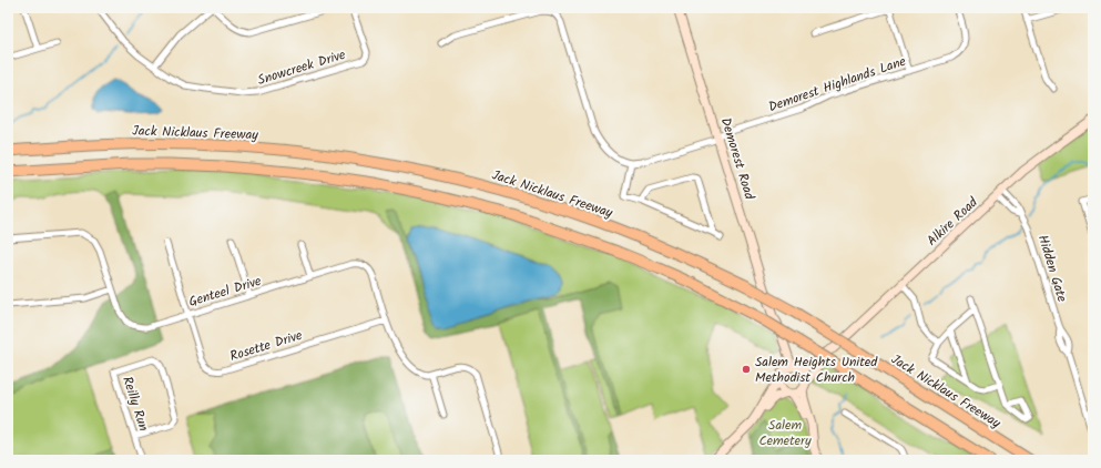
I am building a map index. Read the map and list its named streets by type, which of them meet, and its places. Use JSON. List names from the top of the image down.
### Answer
{
  "streets": {
    "highway": ["Jack Nicklaus Freeway"],
    "main road": ["Demorest Road", "Alkire Road"],
    "street": [
      "Snowcreek Drive",
      "Demorest Highlands Lane",
      "Hidden Gate",
      "Genteel Drive",
      "Rosette Drive",
      "Reilly Run"
    ]
  },
  "crossings": [
    ["Demorest Highlands Lane", "Demorest Road"],
    ["Demorest Road", "Alkire Road"],
    ["Alkire Road", "Hidden Gate"],
    ["Genteel Drive", "Rosette Drive"]
  ],
  "parks": ["Salem Cemetery"],
  "places": ["Salem Heights United Methodist Church"]
}
